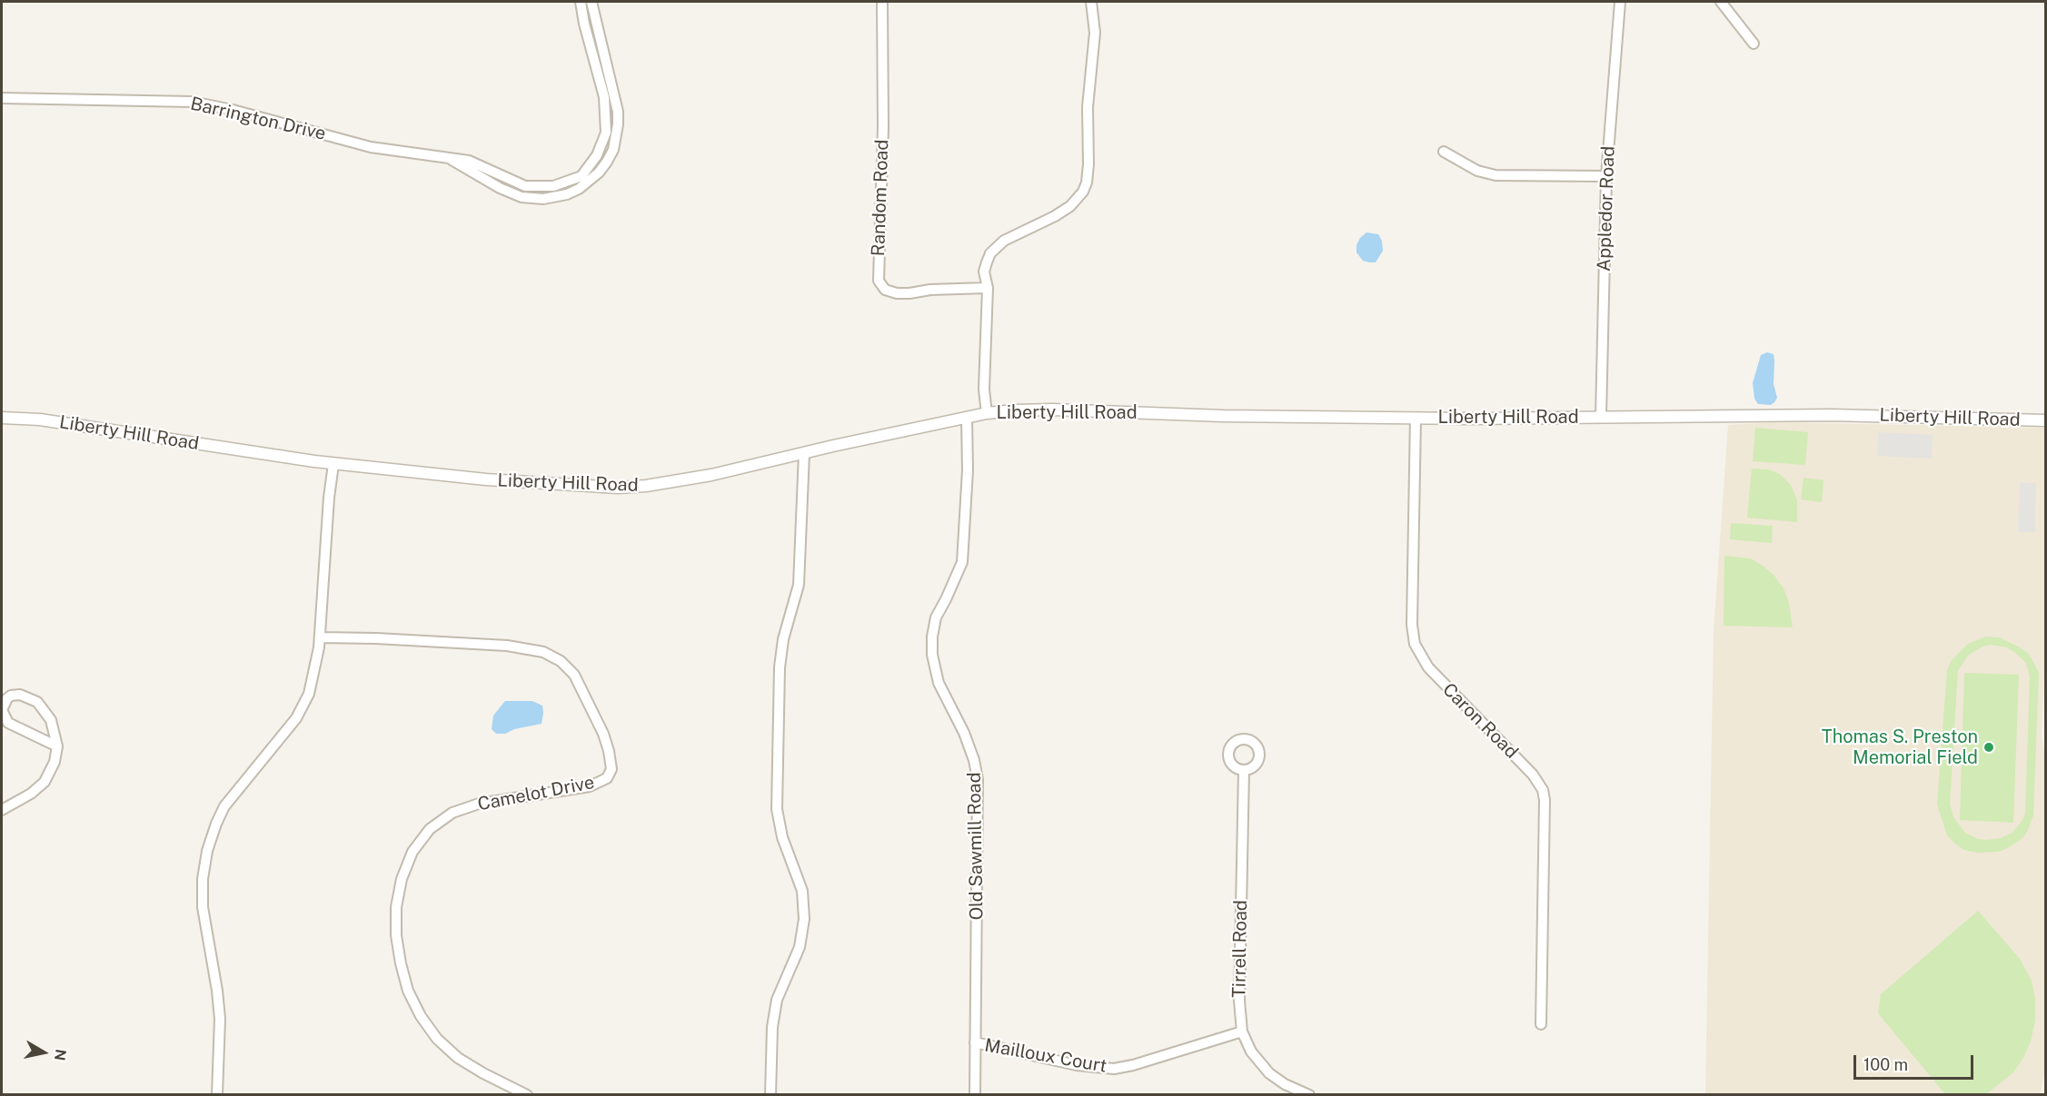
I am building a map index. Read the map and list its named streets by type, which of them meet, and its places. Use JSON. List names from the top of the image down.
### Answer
{
  "streets": {
    "street": [
      "Barrington Drive",
      "Random Road",
      "Appledor Road",
      "Liberty Hill Road",
      "Caron Road",
      "Camelot Drive",
      "Old Sawmill Road",
      "Tirrell Road",
      "Mailloux Court"
    ]
  },
  "crossings": [
    ["Appledor Road", "Liberty Hill Road"],
    ["Liberty Hill Road", "Caron Road"],
    ["Liberty Hill Road", "Old Sawmill Road"],
    ["Old Sawmill Road", "Mailloux Court"],
    ["Tirrell Road", "Mailloux Court"]
  ],
  "places": ["Thomas S. Preston Memorial Field"],
  "scale_bar": "100 m",
  "north": "right"
}
